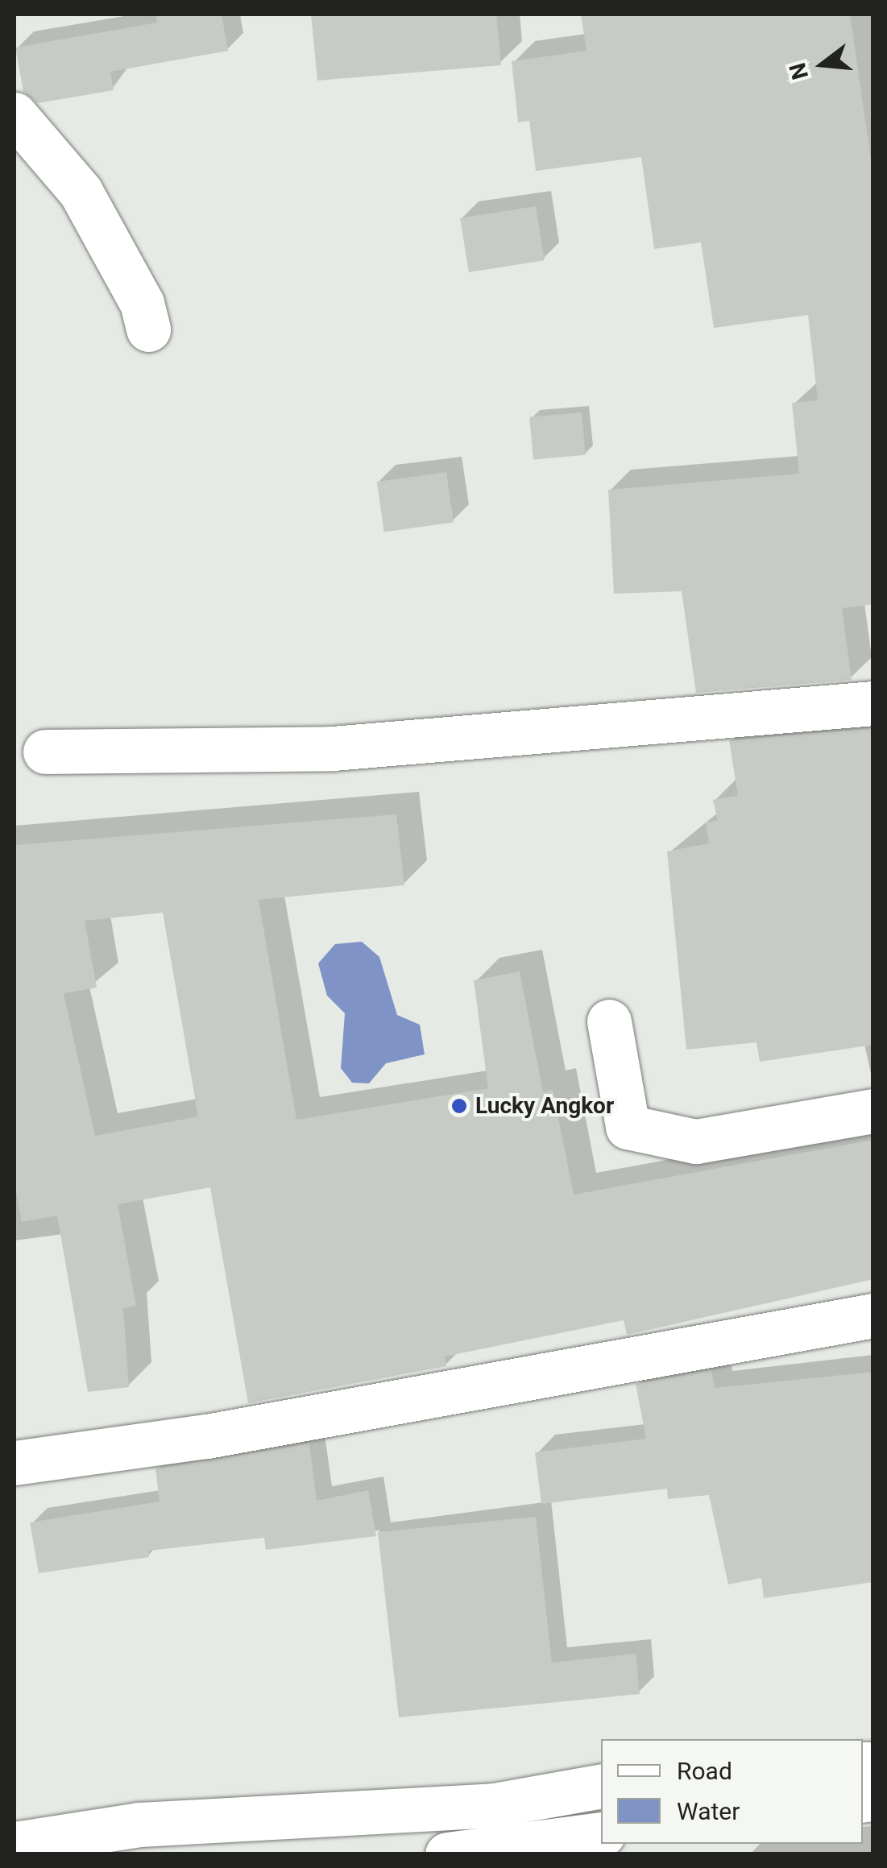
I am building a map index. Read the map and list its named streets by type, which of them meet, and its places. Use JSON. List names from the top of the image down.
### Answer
{
  "places": ["Lucky Angkor"],
  "legend": ["Road", "Water"],
  "north": "left"
}
